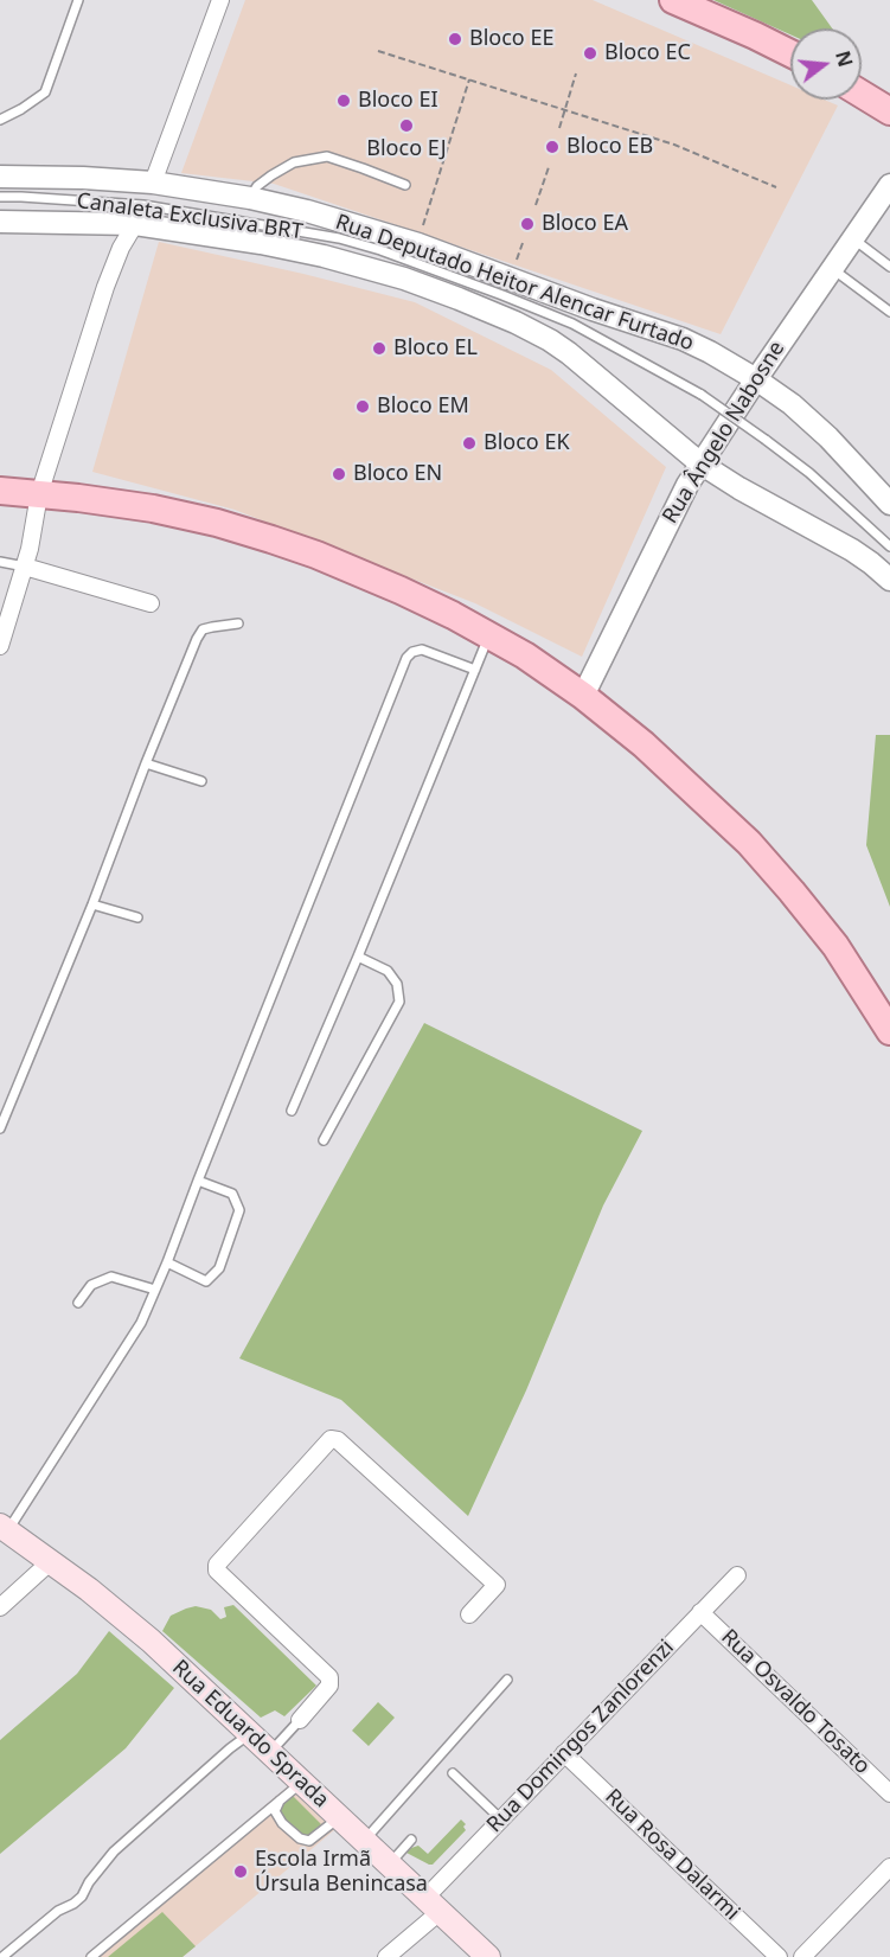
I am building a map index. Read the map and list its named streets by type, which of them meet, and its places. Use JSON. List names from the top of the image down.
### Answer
{
  "streets": {
    "main road": ["Rua Eduardo Sprada"],
    "street": [
      "Rua Deputado Heitor Alencar Furtado",
      "Rua Ângelo Nabosne",
      "Rua Osvaldo Tosato",
      "Rua Domingos Zanlorenzi",
      "Rua Rosa Dalarmi"
    ],
    "lane": ["Canaleta Exclusiva BRT"]
  },
  "crossings": [
    ["Rua Deputado Heitor Alencar Furtado", "Rua Ângelo Nabosne"],
    ["Rua Osvaldo Tosato", "Rua Domingos Zanlorenzi"],
    ["Rua Eduardo Sprada", "Rua Domingos Zanlorenzi"],
    ["Rua Domingos Zanlorenzi", "Rua Rosa Dalarmi"]
  ],
  "places": [
    "Bloco EE",
    "Bloco EC",
    "Bloco EI",
    "Bloco EJ",
    "Bloco EB",
    "Bloco EA",
    "Bloco EL",
    "Bloco EM",
    "Bloco EK",
    "Bloco EN",
    "Escola Irmã Úrsula Benincasa"
  ],
  "north": "right"
}
